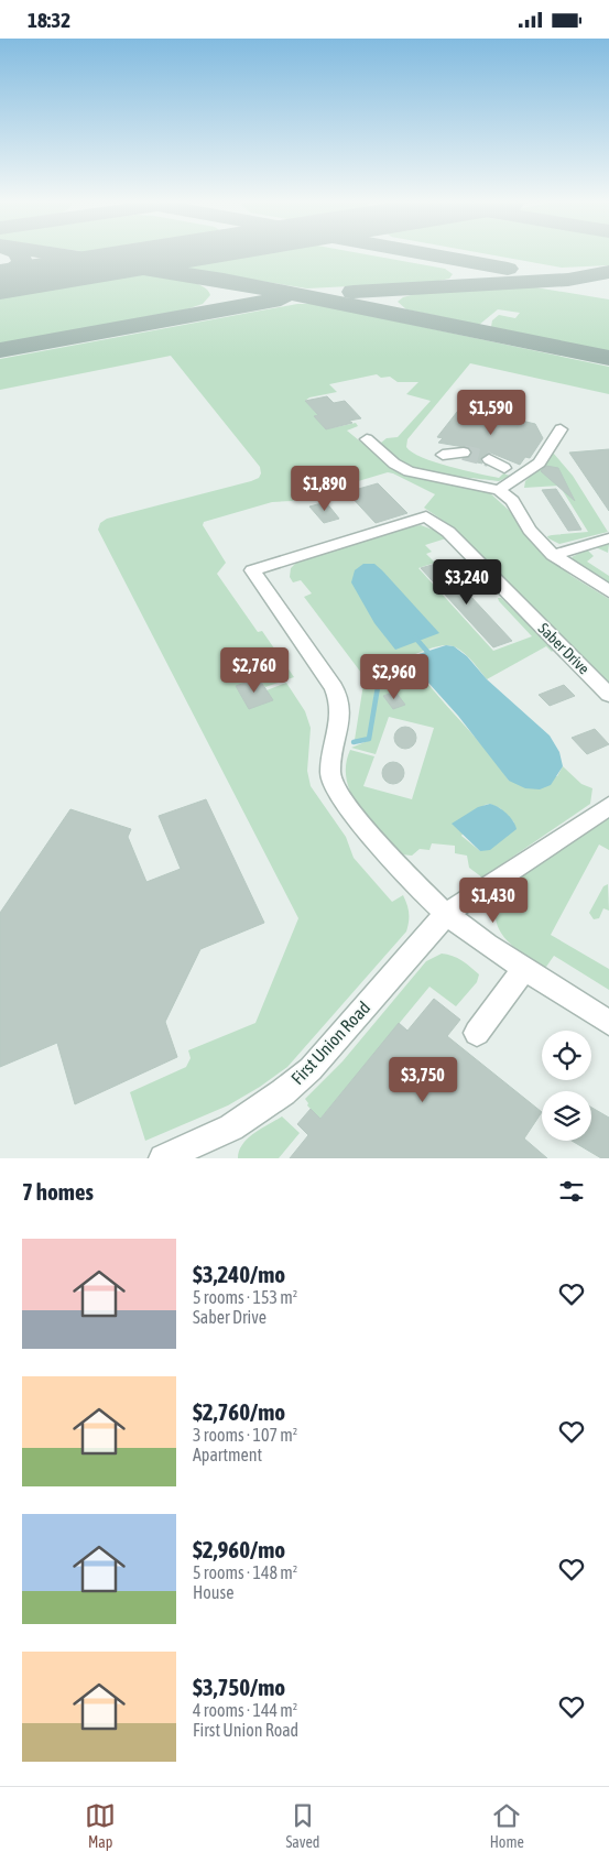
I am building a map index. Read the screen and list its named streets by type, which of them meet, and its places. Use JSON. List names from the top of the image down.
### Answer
{
  "streets": {
    "street": ["Saber Drive", "First Union Road"]
  },
  "crossings": [
    ["Saber Drive", "First Union Road"]
  ],
  "page": {
    "status": "18:32",
    "price": [
      "$1,590",
      "$1,890",
      "$3,240",
      "$2,760",
      "$2,960",
      "$1,430",
      "$3,750"
    ],
    "heading": "7 homes",
    "list": [
      {
        "name": "$3,240/mo",
        "note": "5 rooms · 153 m² · Saber Drive"
      },
      {
        "name": "$2,760/mo",
        "note": "3 rooms · 107 m² · Apartment"
      },
      {
        "name": "$2,960/mo",
        "note": "5 rooms · 148 m² · House"
      },
      {
        "name": "$3,750/mo",
        "note": "4 rooms · 144 m² · First Union Road"
      }
    ],
    "tabs": ["Map", "Saved", "Home"]
  }
}
